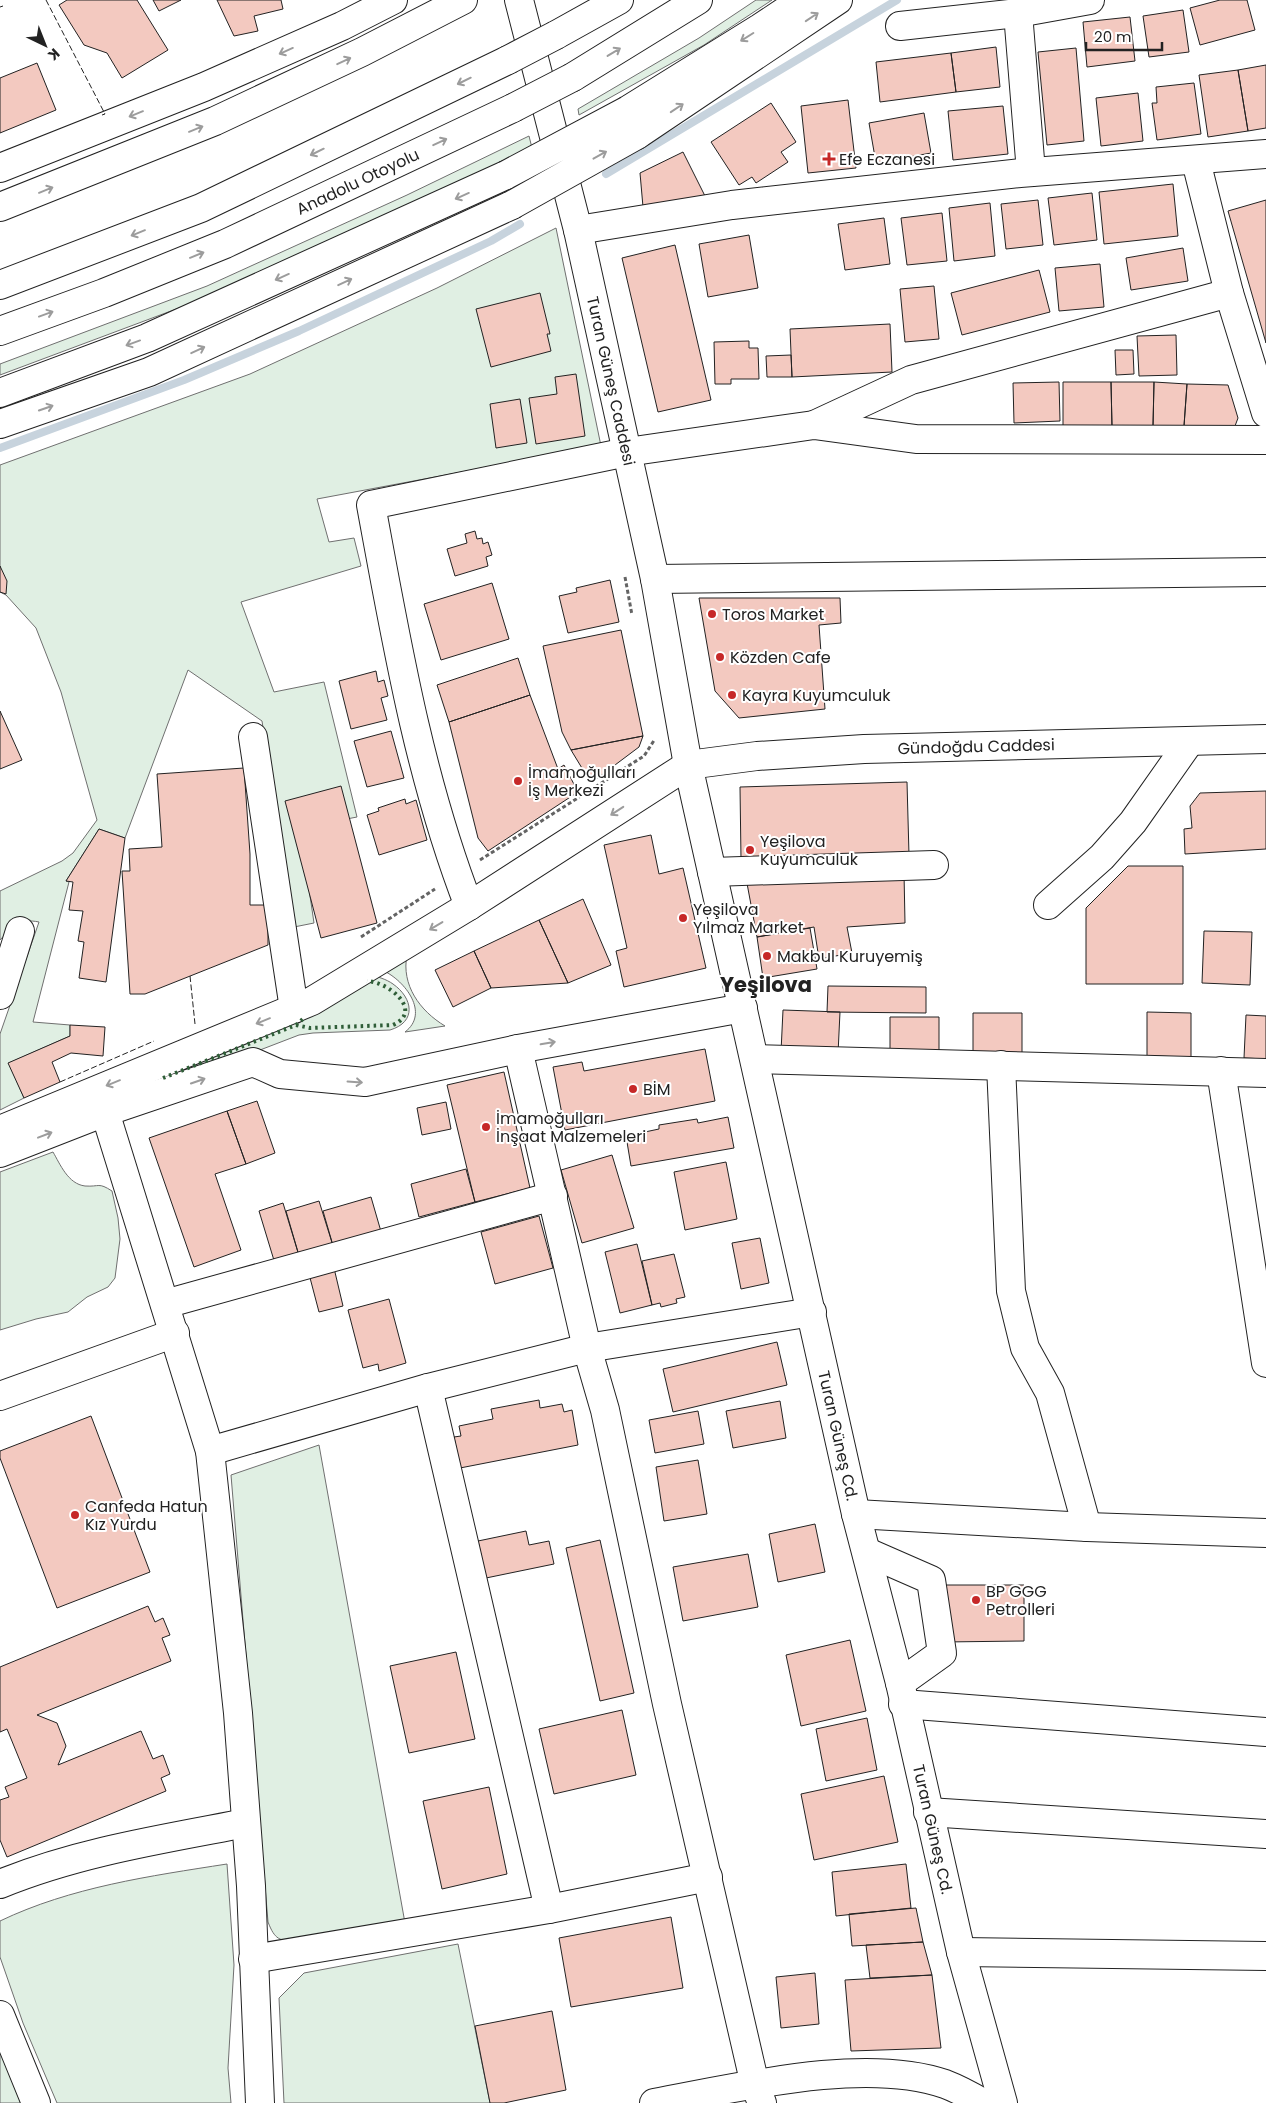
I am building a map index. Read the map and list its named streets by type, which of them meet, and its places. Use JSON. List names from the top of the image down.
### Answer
{
  "streets": {
    "main road": [
      "Anadolu Otoyolu",
      "Turan Güneş Caddesi",
      "Gündoğdu Caddesi",
      "Turan Güneş Cd."
    ]
  },
  "crossings": [
    ["Turan Güneş Caddesi", "Gündoğdu Caddesi"],
    ["Turan Güneş Caddesi", "Turan Güneş Cd."],
    ["Gündoğdu Caddesi", "Turan Güneş Cd."]
  ],
  "districts": ["Yeşilova"],
  "places": {
    "health": ["Efe Eczanesi"],
    "other": [
      "Toros Market",
      "Közden Cafe",
      "Kayra Kuyumculuk",
      "İmamoğulları İş Merkezi",
      "Yeşilova Kuyumculuk",
      "Yeşilova Yılmaz Market",
      "Makbul Kuruyemiş",
      "BİM",
      "İmamoğulları İnşaat Malzemeleri",
      "Canfeda Hatun Kız Yurdu",
      "BP GGG Petrolleri"
    ]
  },
  "scale_bar": "20 m",
  "north": "bottom right"
}
